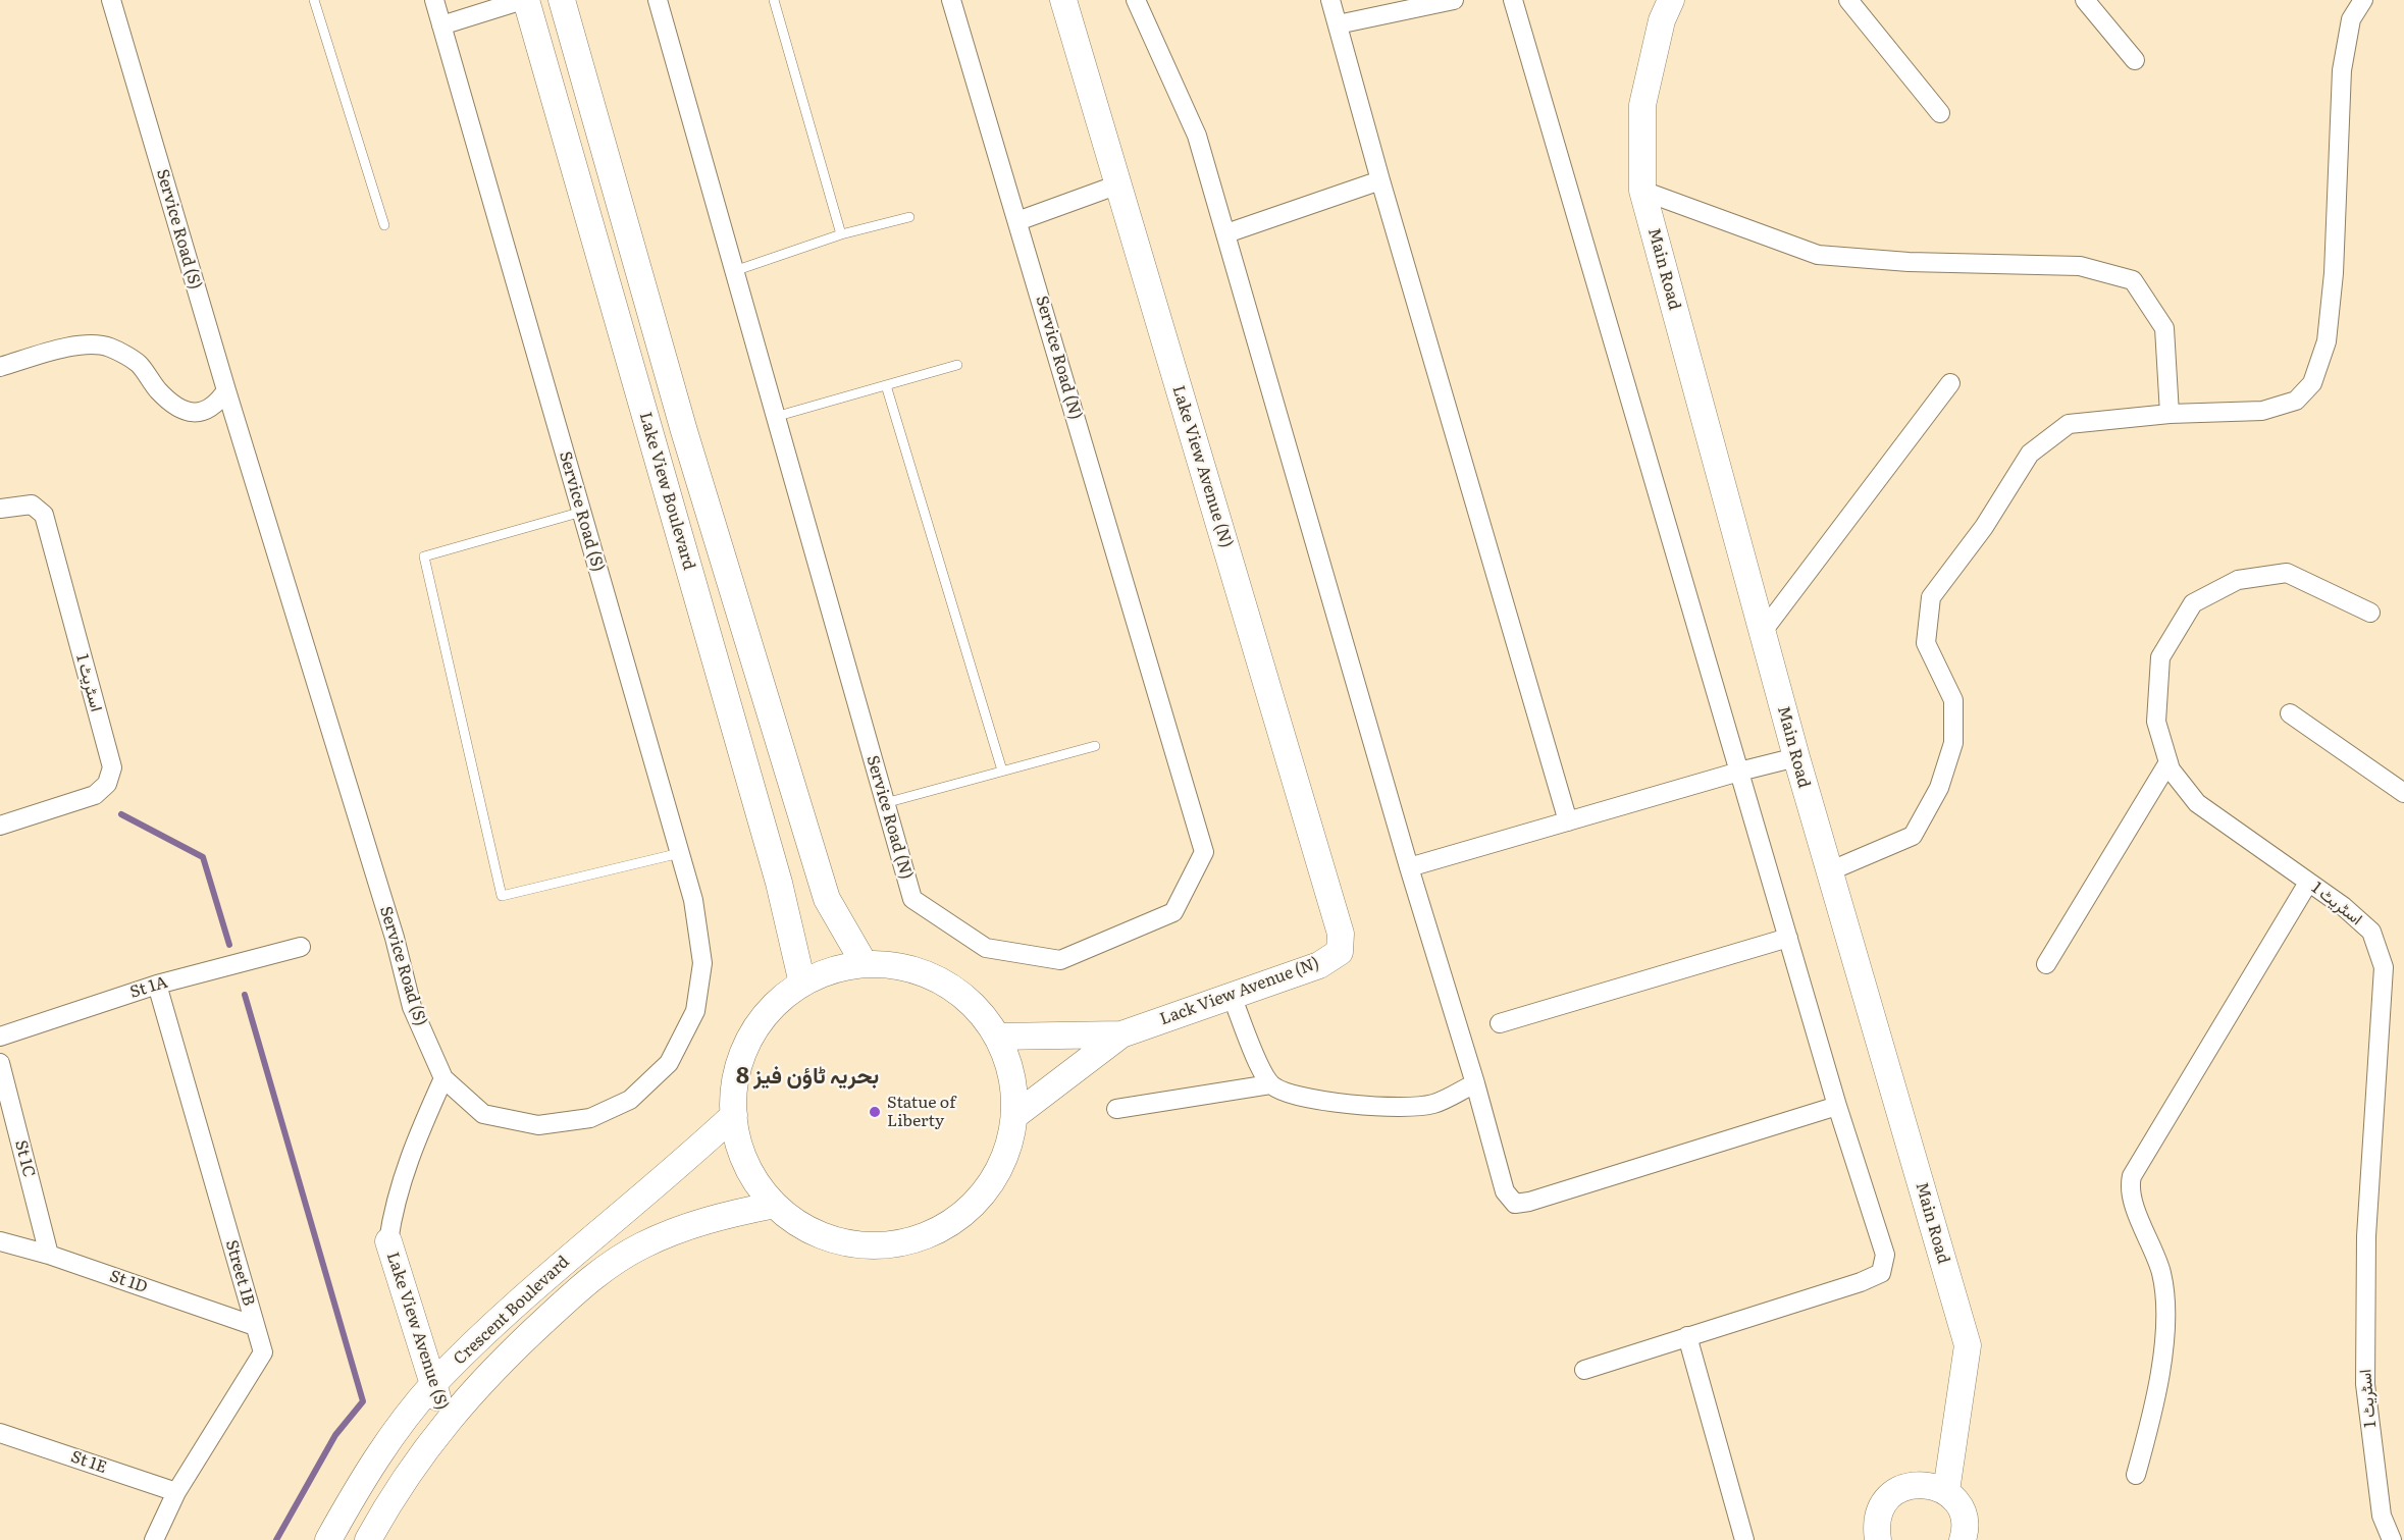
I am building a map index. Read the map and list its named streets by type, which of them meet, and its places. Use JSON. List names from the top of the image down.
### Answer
{
  "streets": {
    "main road": [
      "Main Road",
      "Lake View Avenue (N)",
      "Lake View Boulevard",
      "Lack View Avenue (N)",
      "Crescent Boulevard",
      "Lake View Avenue (S)"
    ],
    "street": [
      "Service Road (S)",
      "Service Road (N)",
      "اسٹریٹ 1",
      "St 1A",
      "St 1C",
      "Street 1B",
      "St 1D",
      "St 1E"
    ]
  },
  "crossings": [
    ["Lake View Avenue (N)", "Lack View Avenue (N)"],
    ["St 1A", "Street 1B"],
    ["St 1C", "St 1D"],
    ["Street 1B", "St 1D"],
    ["Street 1B", "St 1E"],
    ["Crescent Boulevard", "Lake View Avenue (S)"]
  ],
  "districts": ["بحریہ ٹاؤن فیز 8"],
  "places": ["Statue of Liberty"]
}
